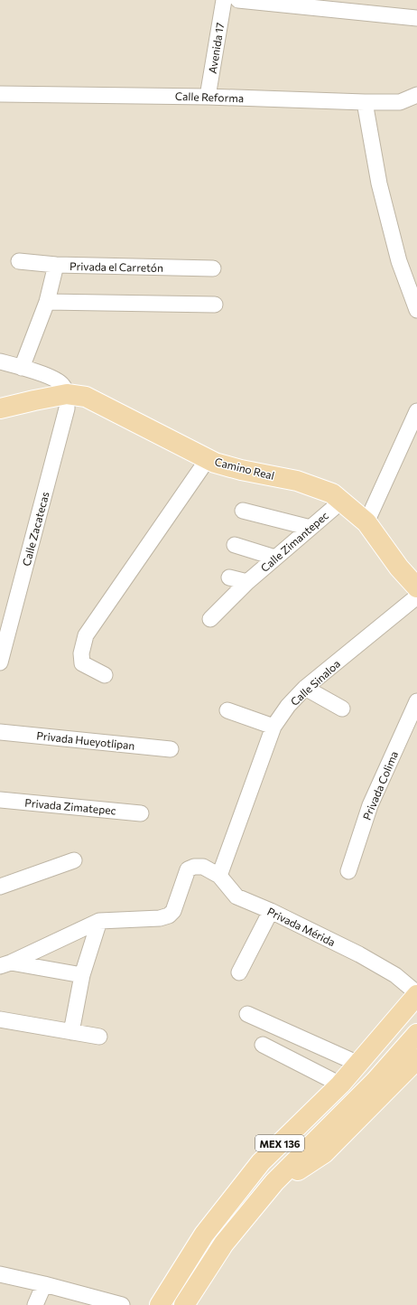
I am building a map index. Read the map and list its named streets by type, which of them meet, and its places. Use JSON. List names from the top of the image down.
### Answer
{
  "streets": {
    "main road": ["Camino Real", "MEX 136"],
    "street": [
      "Avenida 17",
      "Calle Reforma",
      "Privada el Carretón",
      "Calle Zacatecas",
      "Calle Zimantepec",
      "Calle Sinaloa",
      "Privada Hueyotlipan",
      "Privada Colima",
      "Privada Zimatepec",
      "Privada Mérida"
    ]
  },
  "crossings": [
    ["Avenida 17", "Calle Reforma"],
    ["Camino Real", "Calle Zacatecas"],
    ["Camino Real", "Calle Zimantepec"],
    ["Calle Sinaloa", "Privada Mérida"],
    ["Privada Mérida", "MEX 136"]
  ]
}
